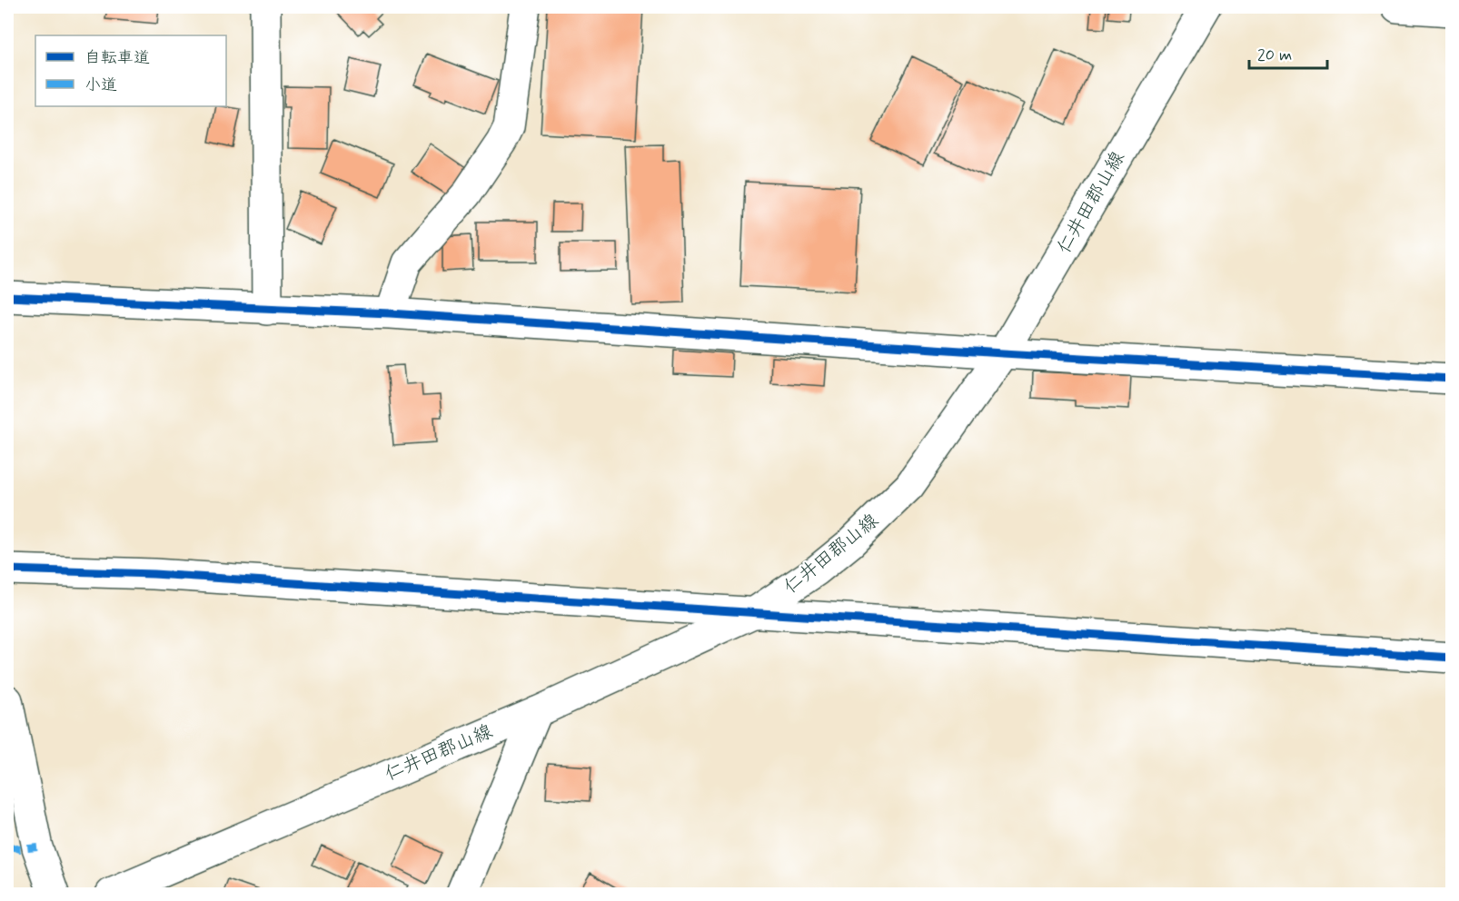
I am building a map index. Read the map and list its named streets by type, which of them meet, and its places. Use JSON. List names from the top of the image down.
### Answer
{
  "streets": {
    "street": ["仁井田郡山線"]
  },
  "legend": ["自転車道", "小道"],
  "scale_bar": "20 m"
}
